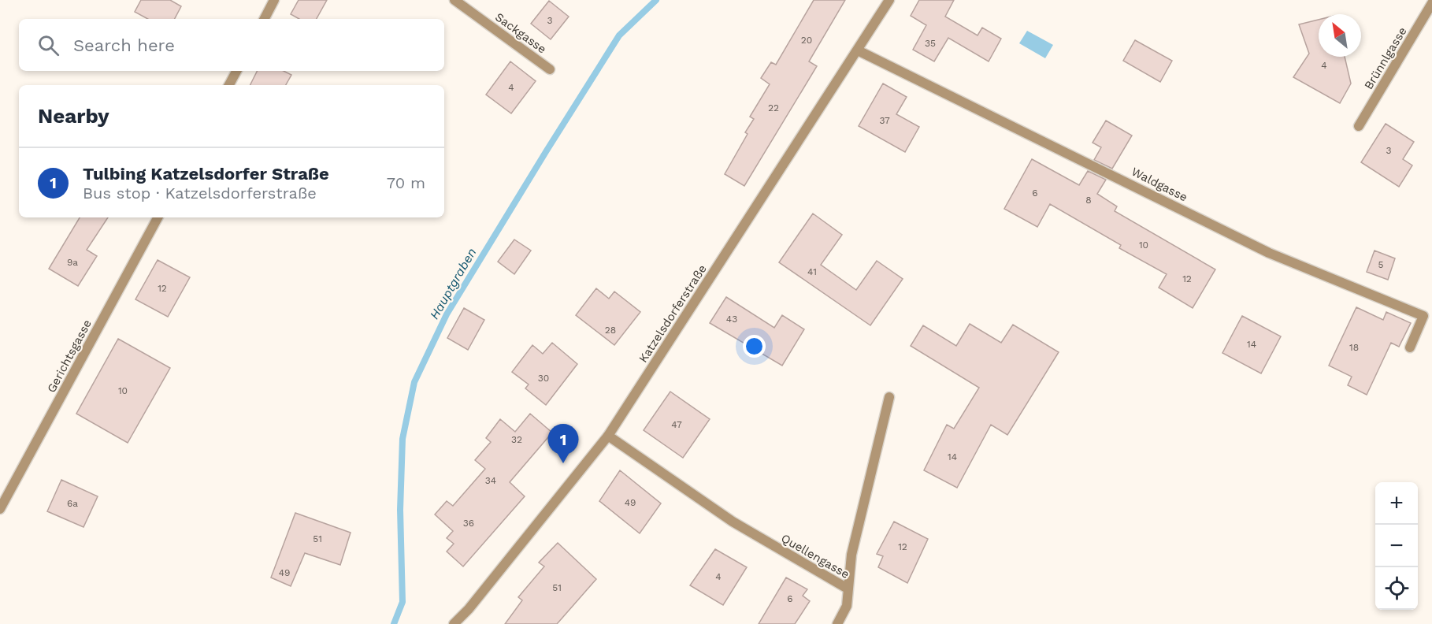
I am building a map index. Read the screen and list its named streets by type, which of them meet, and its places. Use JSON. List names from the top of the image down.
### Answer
{
  "streets": {
    "street": [
      "Sackgasse",
      "Brünnlgasse",
      "Waldgasse",
      "Katzelsdorferstraße",
      "Gerichtsgasse",
      "Quellengasse"
    ]
  },
  "crossings": [
    ["Waldgasse", "Katzelsdorferstraße"],
    ["Katzelsdorferstraße", "Quellengasse"]
  ],
  "water": ["Hauptgraben"],
  "house_numbers": [
    "3",
    "20",
    "35",
    "4",
    "4",
    "22",
    "37",
    "3",
    "6",
    "8",
    "10",
    "9a",
    "5",
    "41",
    "12",
    "12",
    "43",
    "28",
    "14",
    "18",
    "30",
    "10",
    "47",
    "32",
    "14",
    "34",
    "49",
    "6a",
    "36",
    "51",
    "12",
    "49",
    "4",
    "51",
    "6"
  ],
  "north": "top left",
  "page": {
    "search": "Search here",
    "heading": "Nearby",
    "list": [
      {
        "mark": "1",
        "name": "Tulbing Katzelsdorfer Straße",
        "note": "Bus stop · Katzelsdorferstraße",
        "value": "70 m"
      }
    ],
    "pins": "1",
    "map_buttons": ["+", "−"]
  }
}
